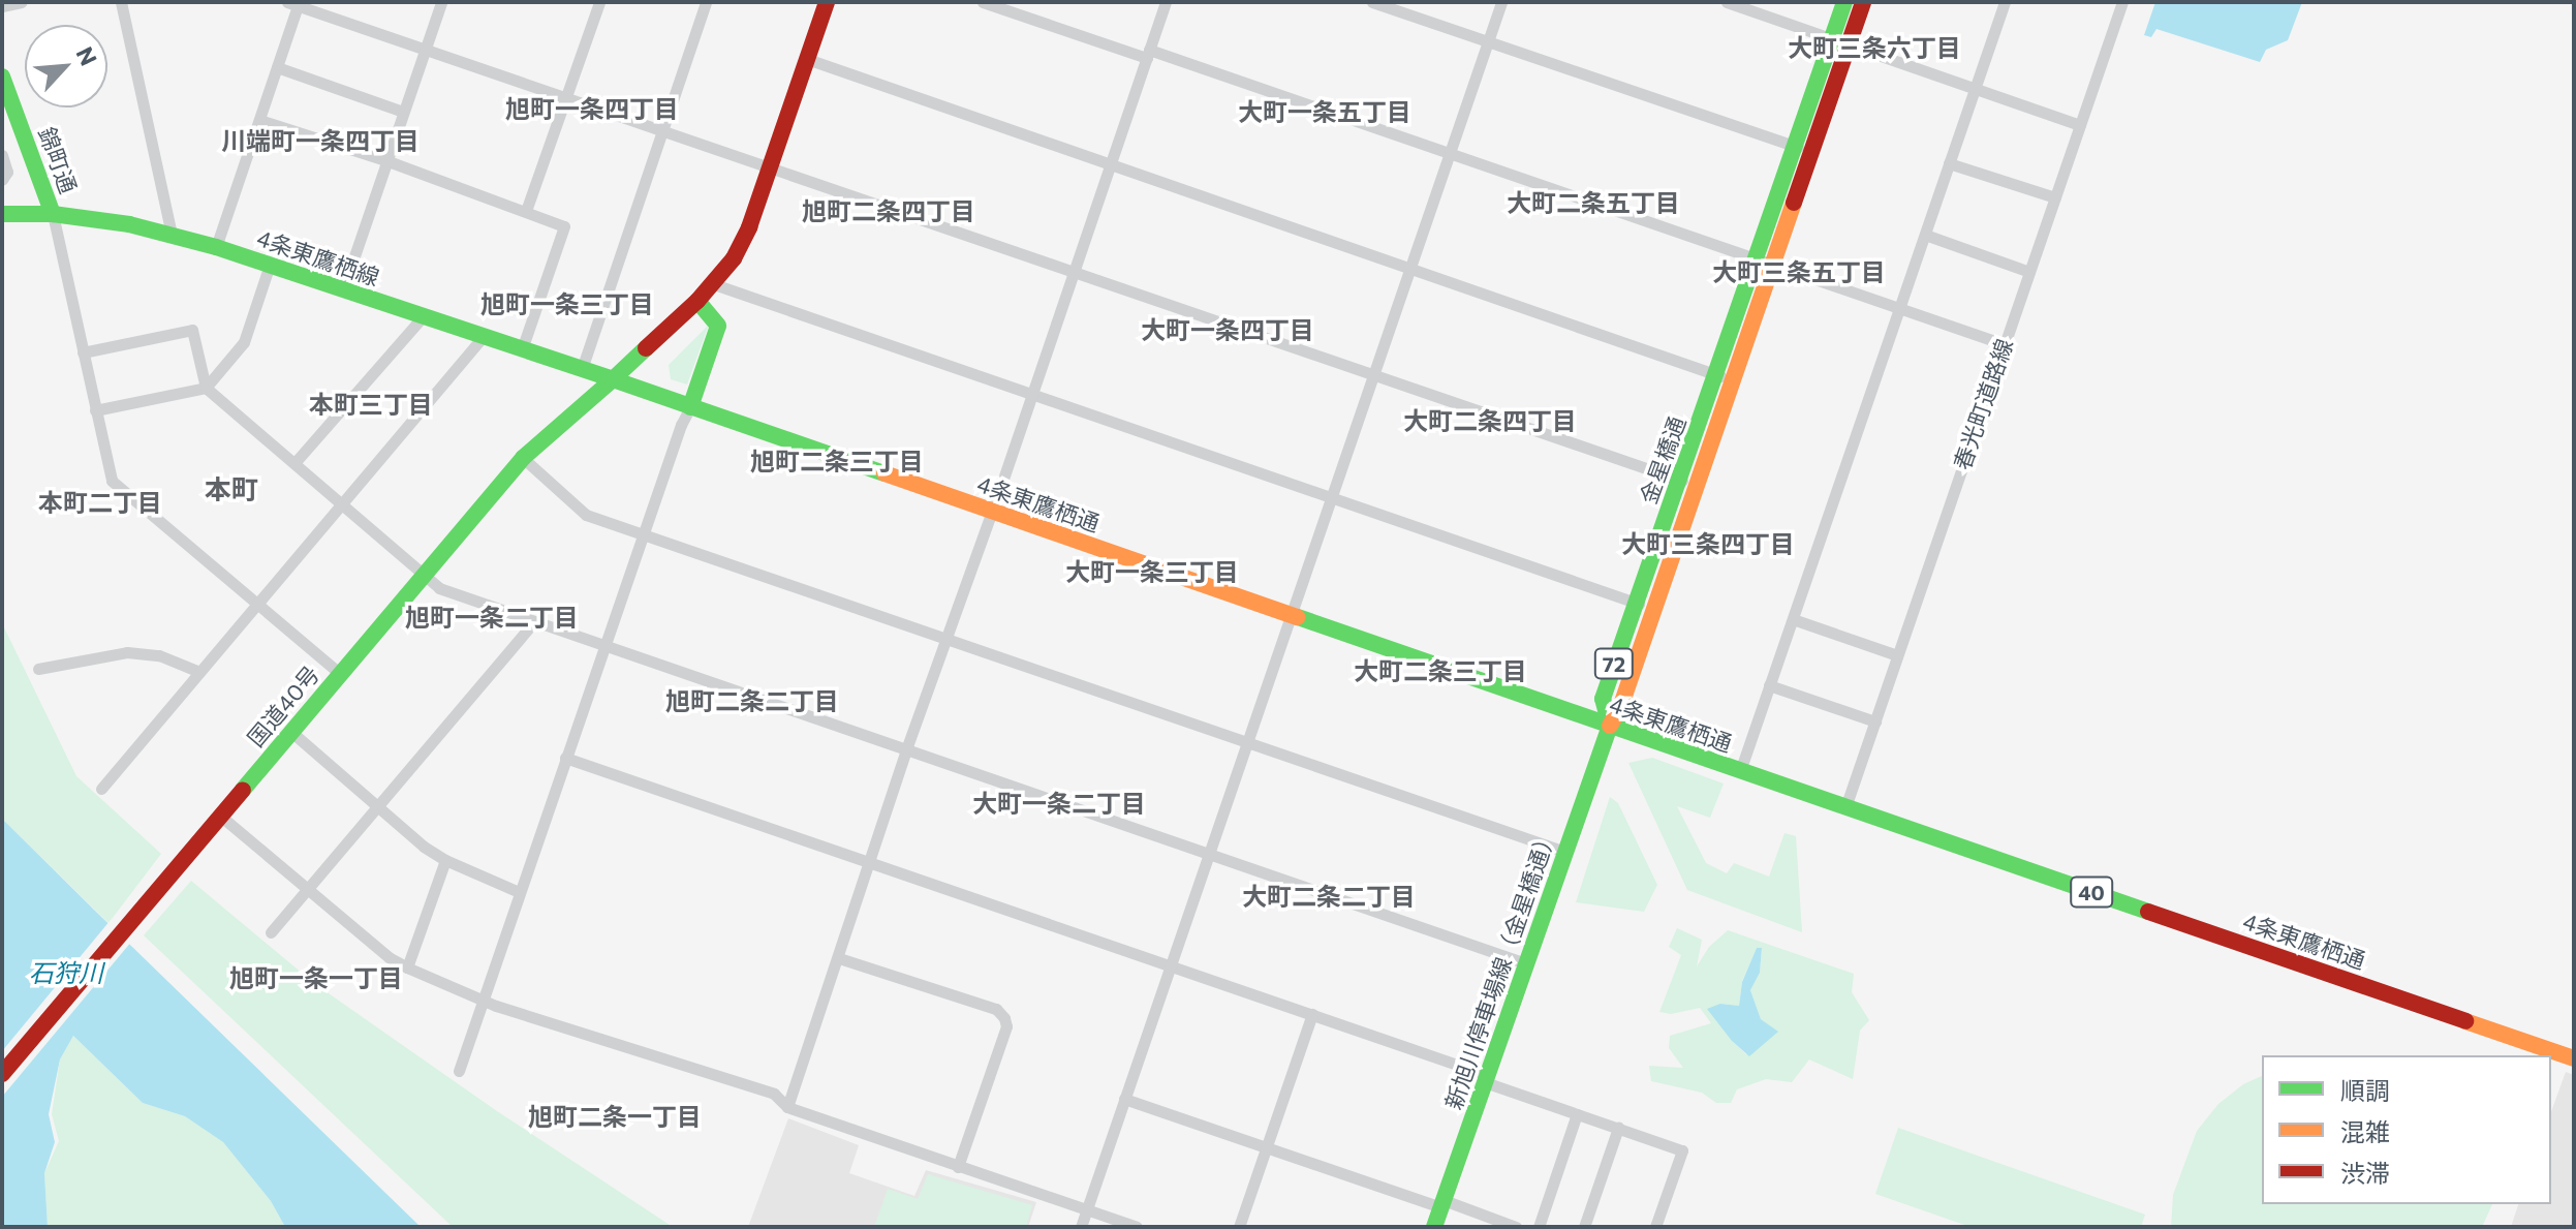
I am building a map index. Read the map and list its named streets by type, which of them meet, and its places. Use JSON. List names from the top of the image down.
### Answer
{
  "streets": {
    "main road": [
      "錦町通",
      "4条東鷹栖線",
      "金星橋通",
      "4条東鷹栖通",
      "72",
      "国道40号",
      "40",
      "新旭川停車場線（金星橋通）"
    ],
    "street": ["春光町道路線"]
  },
  "crossings": [
    ["錦町通", "4条東鷹栖線"],
    ["4条東鷹栖線", "4条東鷹栖通"],
    ["4条東鷹栖線", "国道40号"],
    ["春光町道路線", "4条東鷹栖通"],
    ["金星橋通", "4条東鷹栖通"],
    ["金星橋通", "新旭川停車場線（金星橋通）"],
    ["4条東鷹栖通", "国道40号"],
    ["4条東鷹栖通", "新旭川停車場線（金星橋通）"]
  ],
  "districts": [
    "大町三条六丁目",
    "旭町一条四丁目",
    "大町一条五丁目",
    "川端町一条四丁目",
    "大町二条五丁目",
    "旭町二条四丁目",
    "大町三条五丁目",
    "旭町一条三丁目",
    "大町一条四丁目",
    "本町三丁目",
    "大町二条四丁目",
    "旭町二条三丁目",
    "本町",
    "本町二丁目",
    "大町三条四丁目",
    "大町一条三丁目",
    "旭町一条二丁目",
    "大町二条三丁目",
    "旭町二条二丁目",
    "大町一条二丁目",
    "大町二条二丁目",
    "旭町一条一丁目",
    "旭町二条一丁目"
  ],
  "water": ["石狩川"],
  "legend": ["順調", "混雑", "渋滞"],
  "north": "top right"
}
